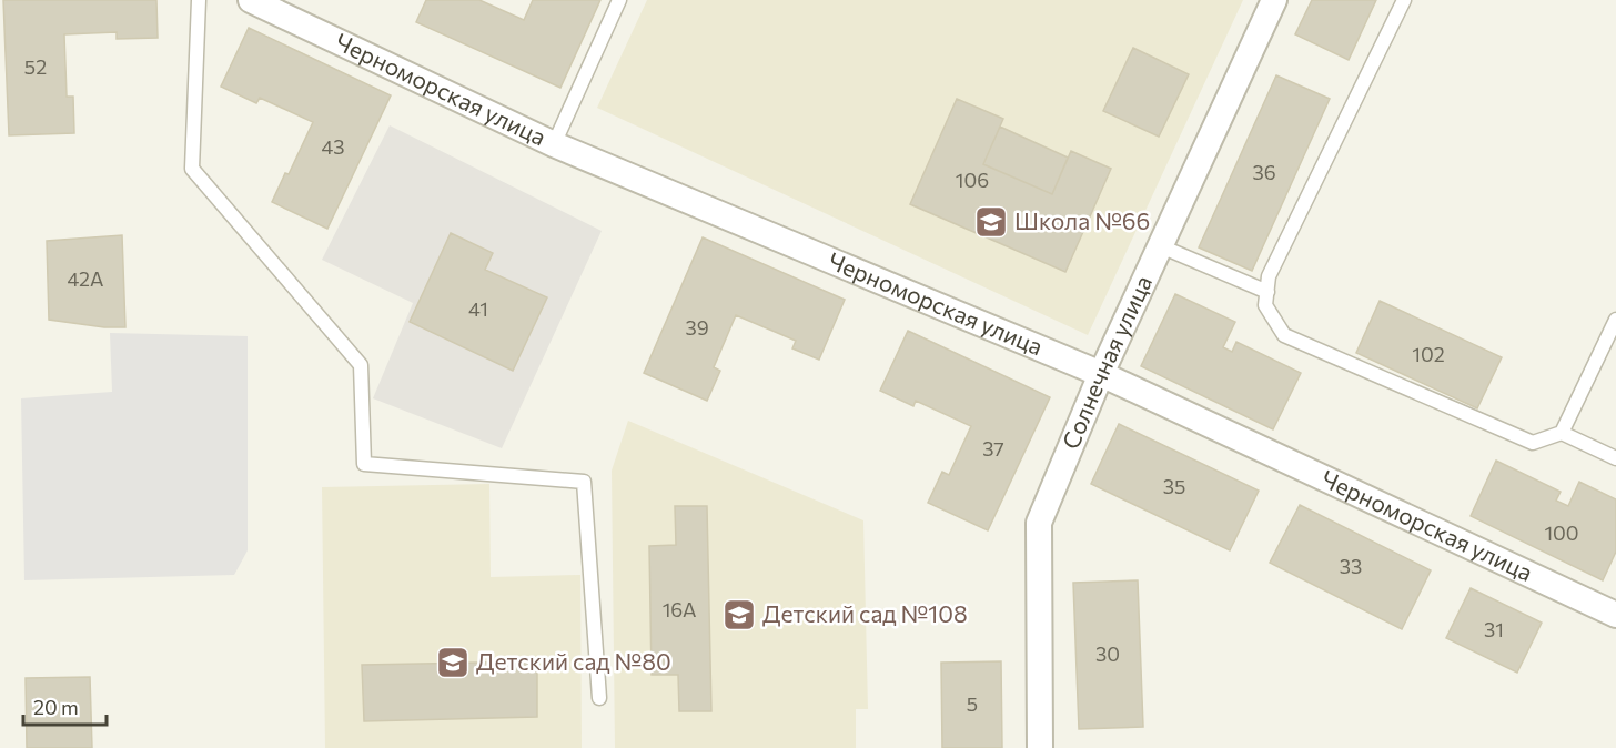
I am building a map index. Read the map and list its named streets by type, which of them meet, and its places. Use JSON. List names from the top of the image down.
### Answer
{
  "streets": {
    "street": ["Черноморская улица", "Солнечная улица"]
  },
  "crossings": [
    ["Черноморская улица", "Солнечная улица"]
  ],
  "places": {
    "school or university": ["Школа №66", "Детский сад №108", "Детский сад №80"]
  },
  "house_numbers": [
    "52",
    "43",
    "36",
    "106",
    "42А",
    "41",
    "39",
    "102",
    "37",
    "35",
    "100",
    "33",
    "16А",
    "31",
    "30",
    "5"
  ],
  "scale_bar": "20 m"
}
